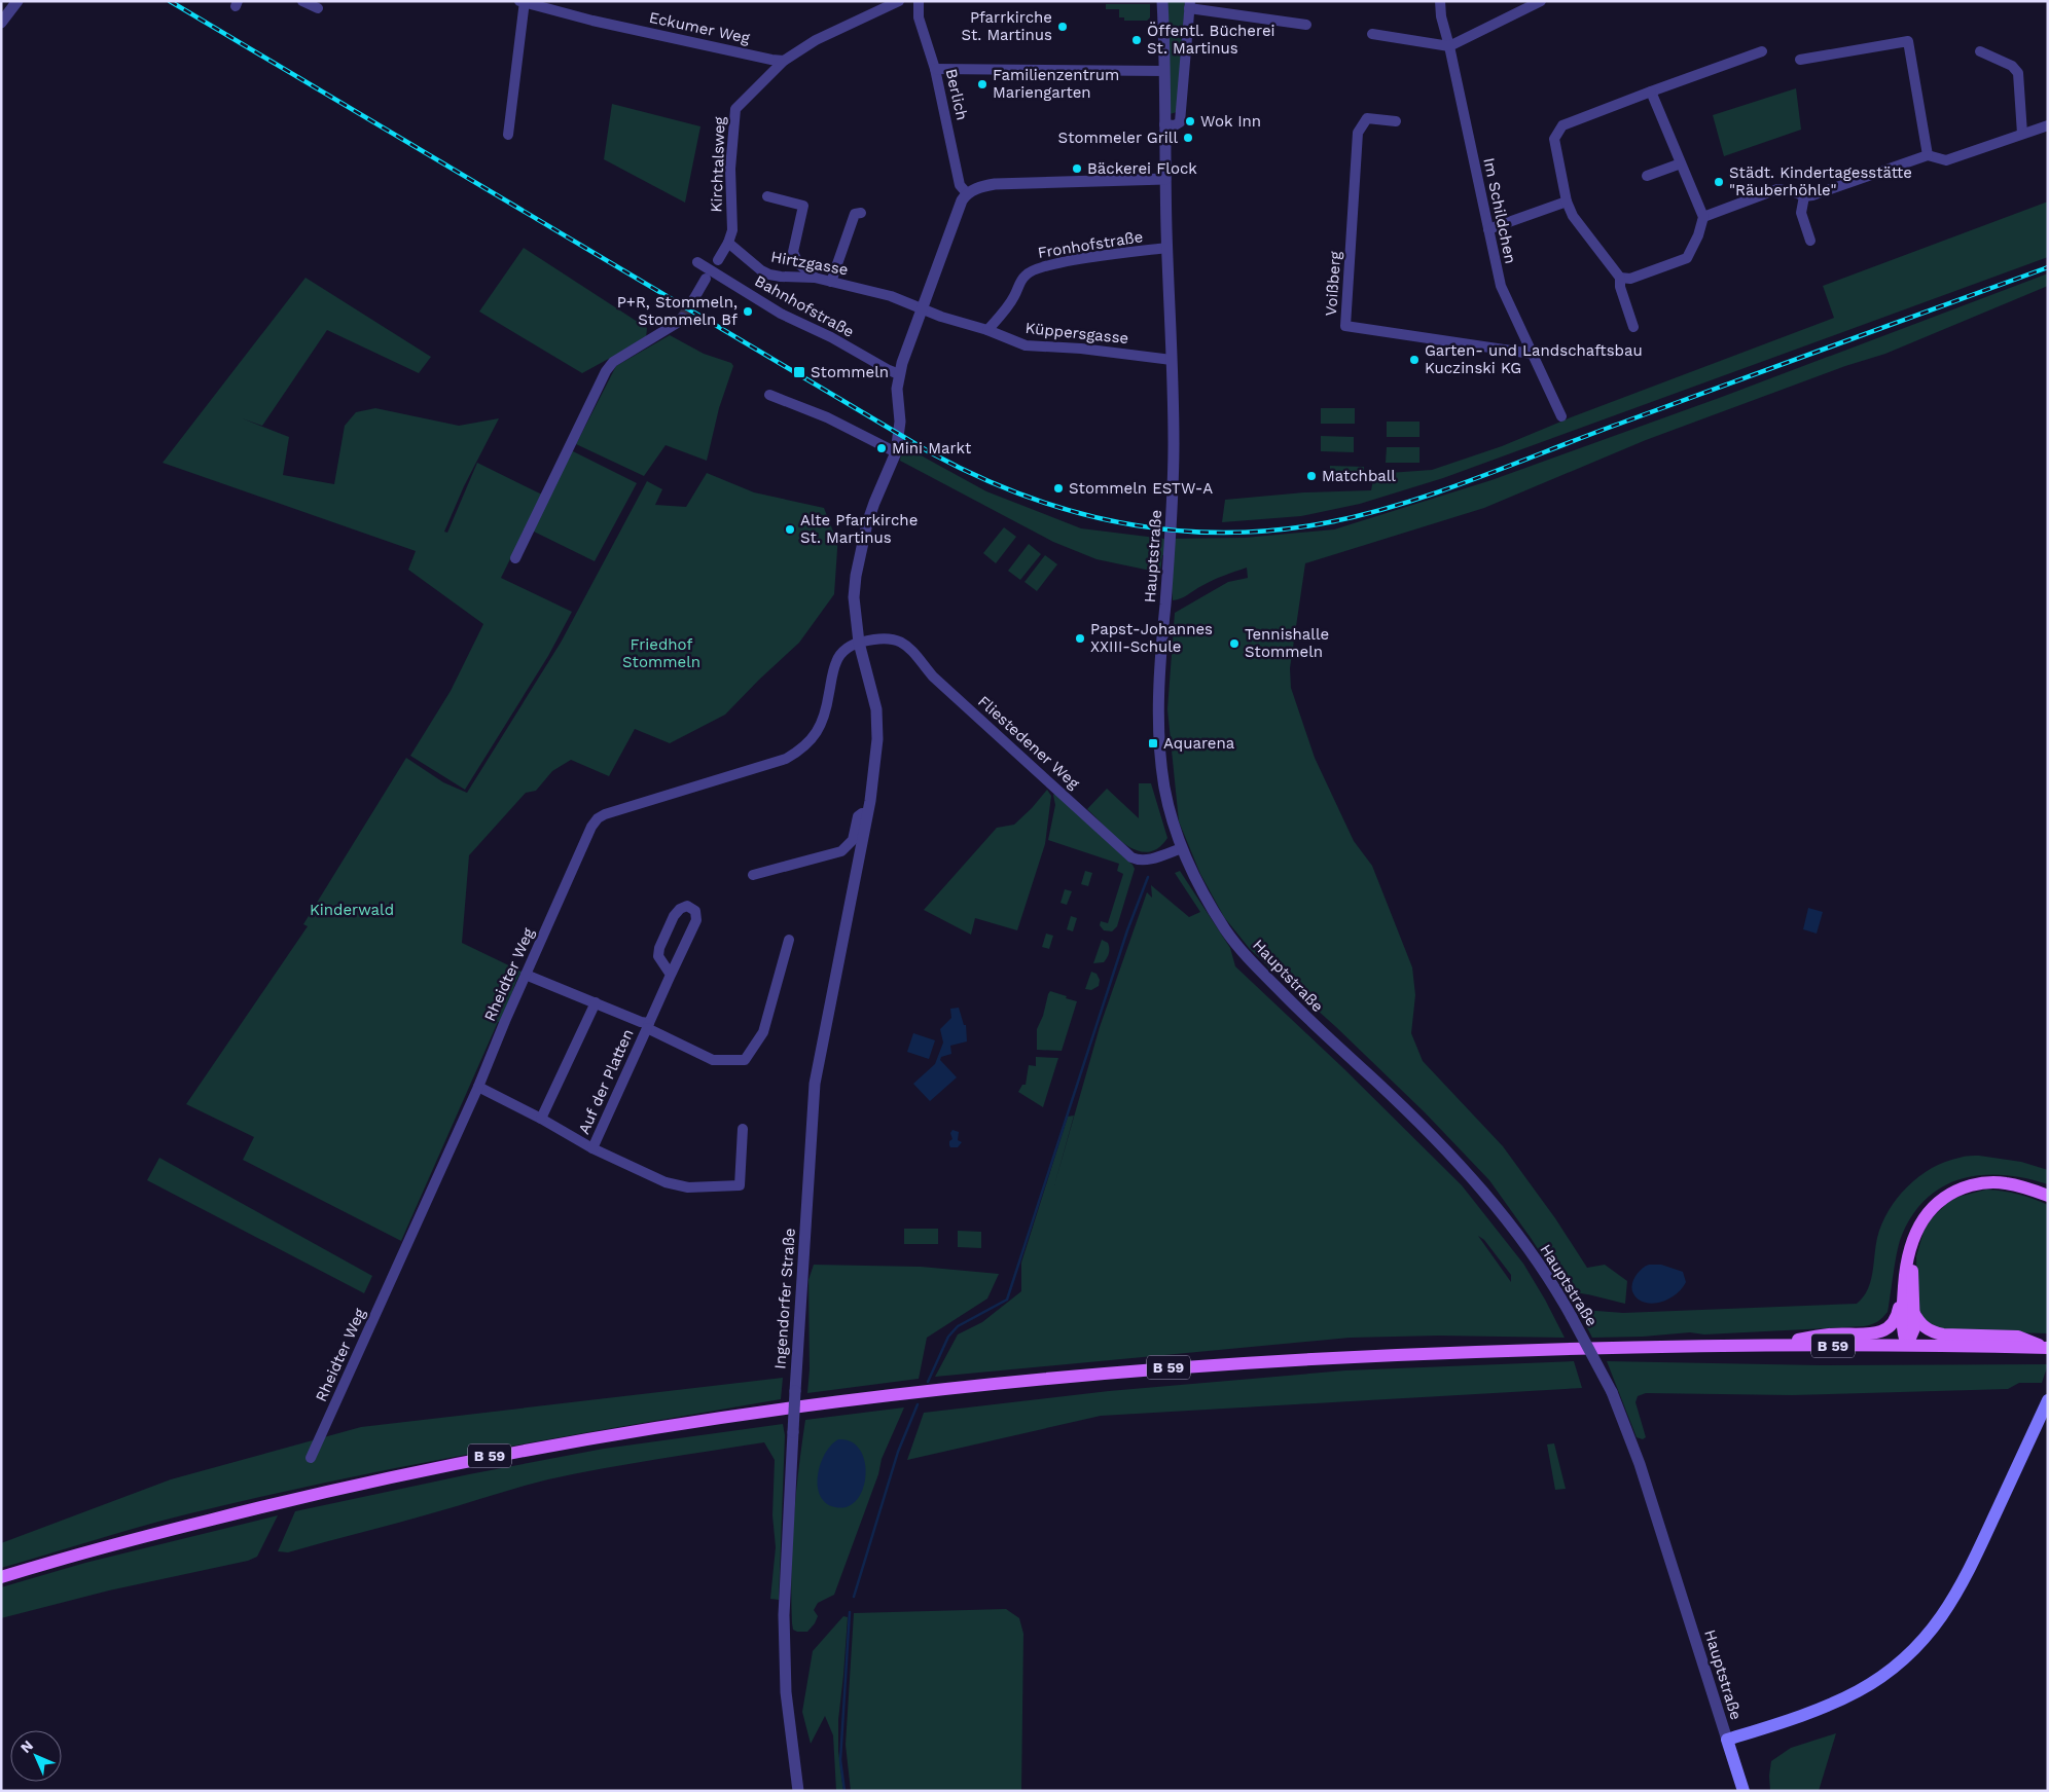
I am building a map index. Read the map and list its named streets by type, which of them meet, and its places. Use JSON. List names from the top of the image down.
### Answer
{
  "streets": {
    "main road": ["B 59"],
    "street": [
      "Eckumer Weg",
      "Berlich",
      "Kirchtalsweg",
      "Im Schildchen",
      "Fronhofstraße",
      "Hirtzgasse",
      "Voißberg",
      "Bahnhofstraße",
      "Küppersgasse",
      "Hauptstraße",
      "Fliestedener Weg",
      "Rheidter Weg",
      "Auf der Platten",
      "Ingendorfer Straße"
    ]
  },
  "crossings": [
    ["Eckumer Weg", "Kirchtalsweg"],
    ["Kirchtalsweg", "Hirtzgasse"],
    ["Im Schildchen", "Voißberg"],
    ["Fronhofstraße", "Küppersgasse"],
    ["Fronhofstraße", "Hauptstraße"],
    ["Hirtzgasse", "Küppersgasse"],
    ["Bahnhofstraße", "Ingendorfer Straße"],
    ["Küppersgasse", "Hauptstraße"],
    ["Hauptstraße", "Fliestedener Weg"],
    ["Fliestedener Weg", "Rheidter Weg"],
    ["Fliestedener Weg", "Ingendorfer Straße"],
    ["Rheidter Weg", "Auf der Platten"],
    ["Rheidter Weg", "Ingendorfer Straße"]
  ],
  "parks": ["Friedhof Stommeln", "Kinderwald"],
  "places": {
    "other": [
      "Pfarrkirche St. Martinus",
      "Öffentl. Bücherei St. Martinus",
      "Familienzentrum Mariengarten",
      "Wok Inn",
      "Stommeler Grill",
      "Bäckerei Flock",
      "Städt. Kindertagesstätte \"Räuberhöhle\"",
      "P+R, Stommeln, Stommeln Bf",
      "Garten- und Landschaftsbau Kuczinski KG",
      "Mini Markt",
      "Matchball",
      "Stommeln ESTW-A",
      "Alte Pfarrkirche St. Martinus",
      "Papst-Johannes XXIII-Schule",
      "Tennishalle Stommeln"
    ],
    "transit": ["Stommeln", "Aquarena"]
  },
  "north": "top left"
}
